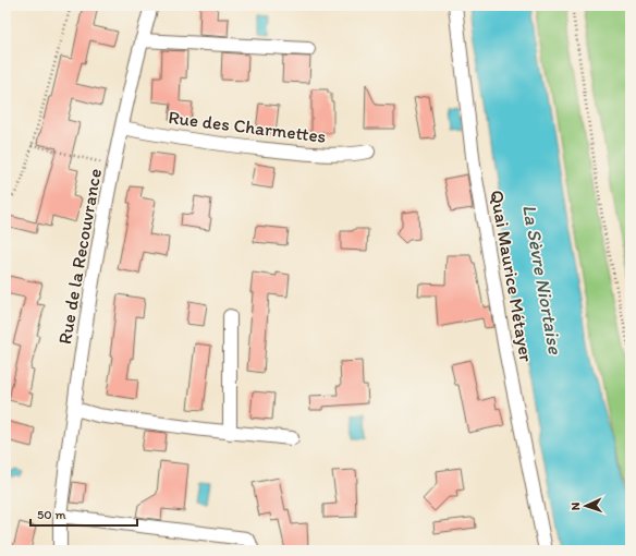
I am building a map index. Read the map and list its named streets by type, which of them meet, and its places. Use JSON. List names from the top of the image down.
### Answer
{
  "streets": {
    "street": ["Rue des Charmettes", "Rue de la Recouvrance", "Quai Maurice Métayer"]
  },
  "crossings": [
    ["Rue des Charmettes", "Rue de la Recouvrance"]
  ],
  "water": ["La Sèvre Niortaise"],
  "scale_bar": "50 m",
  "north": "left"
}
